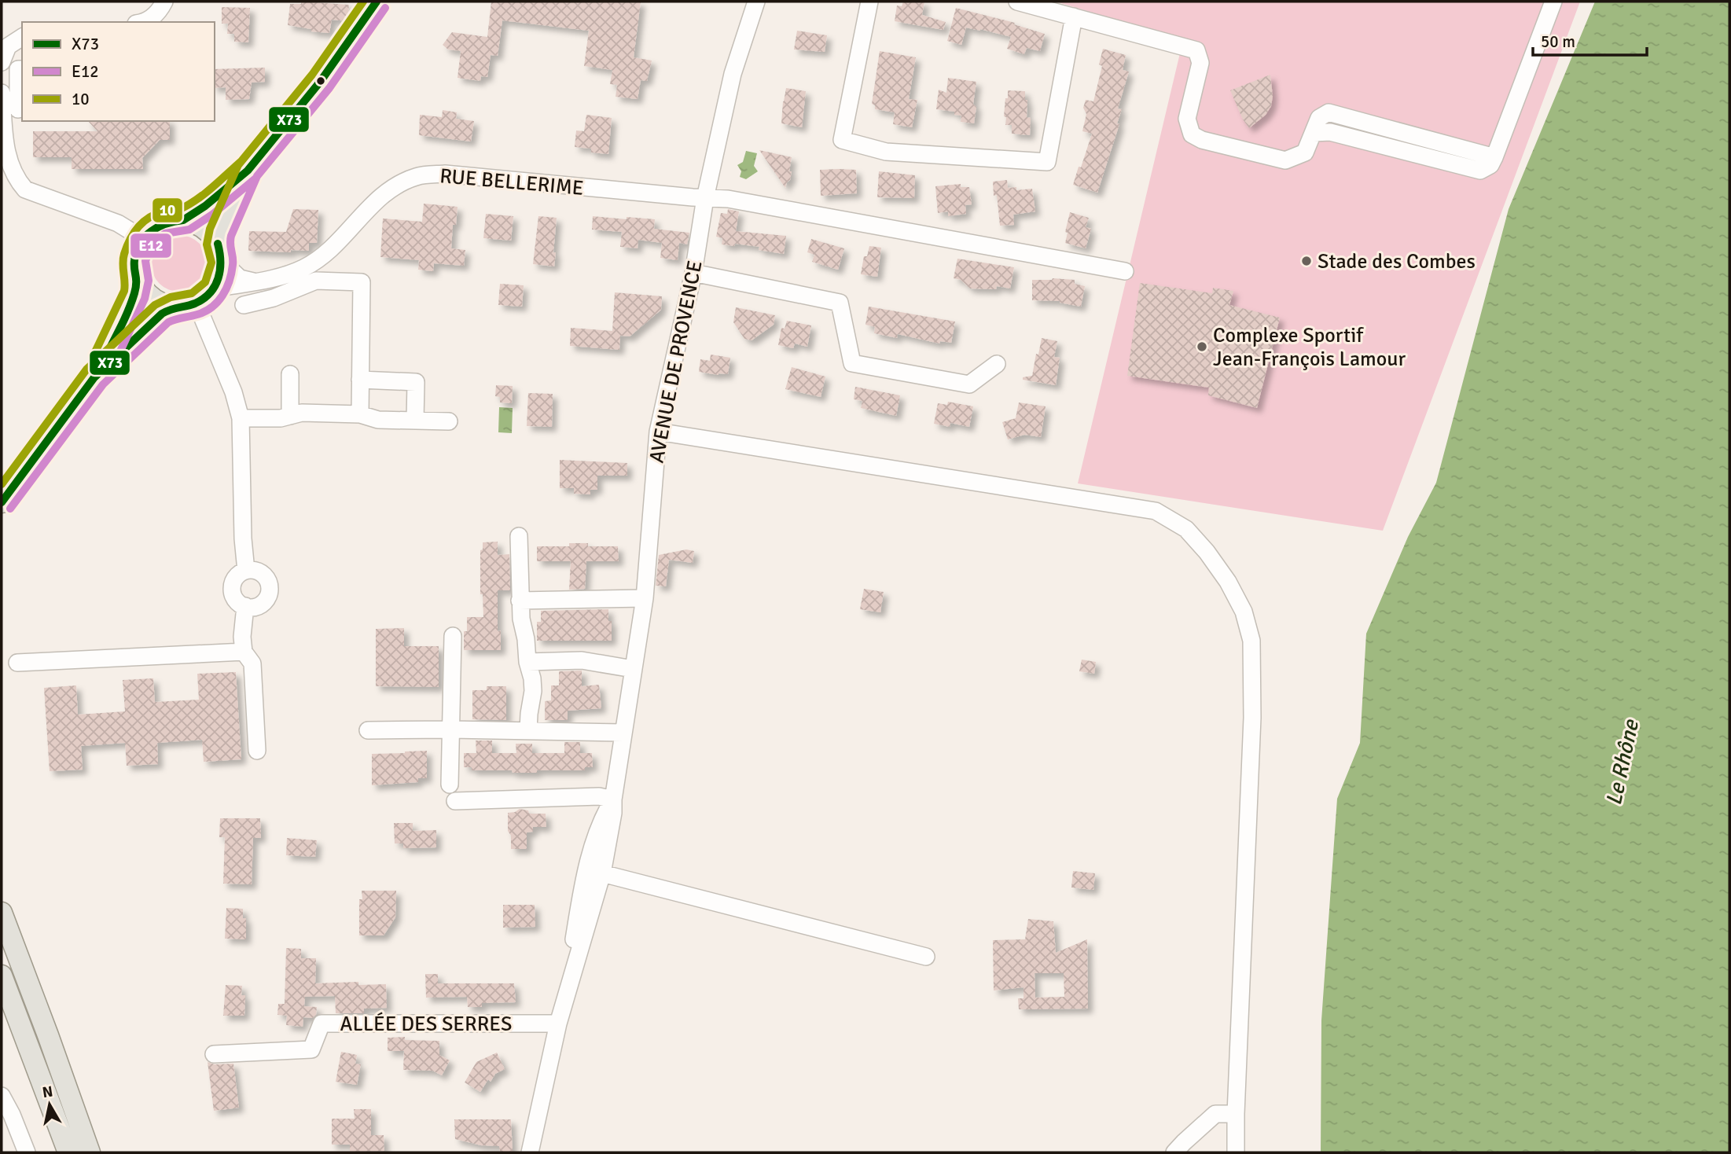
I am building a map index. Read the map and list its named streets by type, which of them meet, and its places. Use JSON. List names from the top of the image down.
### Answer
{
  "streets": {
    "street": ["RUE BELLERIME", "AVENUE DE PROVENCE", "ALLÉE DES SERRES"]
  },
  "crossings": [
    ["RUE BELLERIME", "AVENUE DE PROVENCE"]
  ],
  "water": ["Le Rhône"],
  "places": ["Stade des Combes", "Complexe Sportif Jean-François Lamour"],
  "lines": ["transit line X73", "transit line 10", "transit line E12"],
  "legend": ["X73", "E12", "10"],
  "scale_bar": "50 m",
  "north": "top"
}
